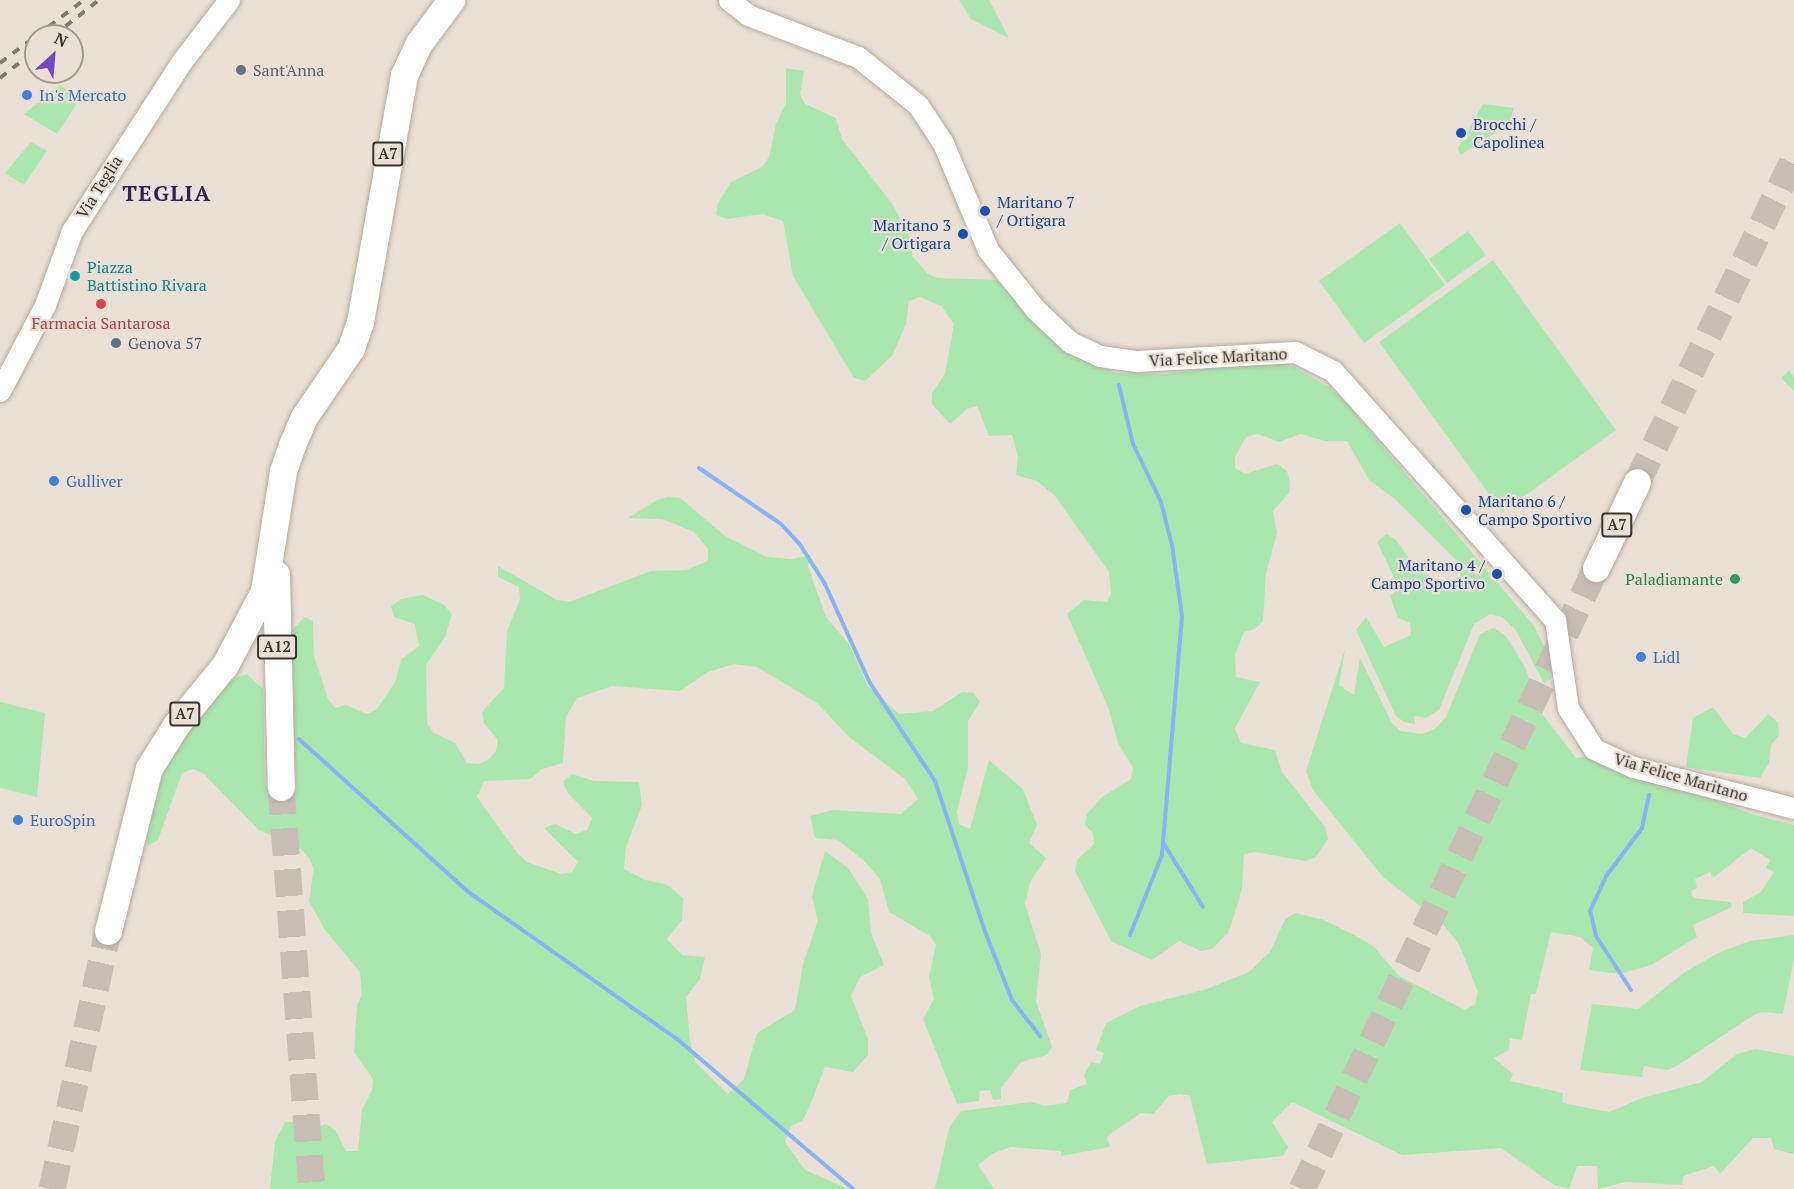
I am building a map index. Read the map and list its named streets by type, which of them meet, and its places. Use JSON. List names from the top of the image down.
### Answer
{
  "streets": {
    "highway": ["A7", "A12"],
    "street": ["Via Teglia", "Via Felice Maritano"]
  },
  "crossings": [
    ["A7", "A12"]
  ],
  "districts": ["TEGLIA"],
  "places": [
    "Sant'Anna",
    "In's Mercato",
    "Brocchi / Capolinea",
    "Maritano 7 / Ortigara",
    "Maritano 3 / Ortigara",
    "Piazza Battistino Rivara",
    "Farmacia Santarosa",
    "Genova 57",
    "Gulliver",
    "Maritano 6 / Campo Sportivo",
    "Maritano 4 / Campo Sportivo",
    "Paladiamante",
    "Lidl",
    "EuroSpin"
  ],
  "north": "top right"
}
